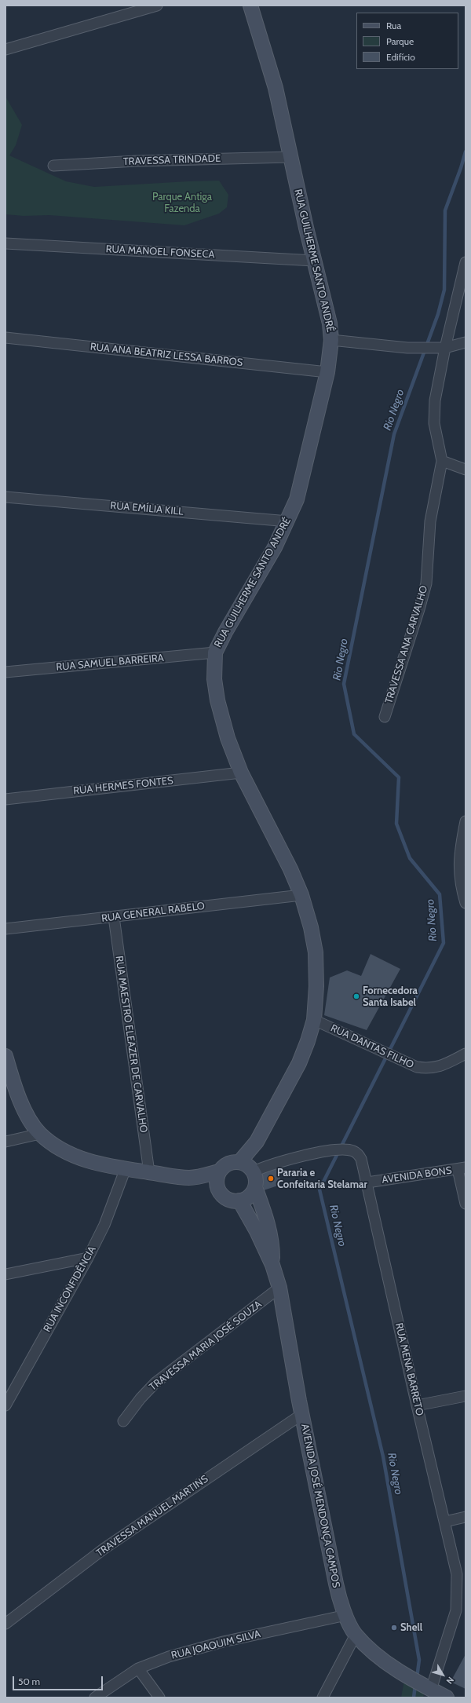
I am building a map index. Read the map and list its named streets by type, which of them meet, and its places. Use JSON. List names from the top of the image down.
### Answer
{
  "streets": {
    "street": [
      "TRAVESSA TRINDADE",
      "RUA MANOEL FONSECA",
      "RUA GUILHERME SANTO ANDRÉ",
      "RUA ANA BEATRIZ LESSA BARROS",
      "RUA EMÍLIA KILL",
      "TRAVESSA ANA CARVALHO",
      "RUA SAMUEL BARREIRA",
      "RUA HERMES FONTES",
      "RUA GENERAL RABELO",
      "RUA MAESTRO ELEAZER DE CARVALHO",
      "RUA DANTAS FILHO",
      "AVENIDA BONS",
      "RUA INCONFIDÊNCIA",
      "TRAVESSA MARIA JOSÉ SOUZA",
      "RUA MENA BARRETO",
      "AVENIDA JOSÉ MENDONÇA CAMPOS",
      "TRAVESSA MANUEL MARTINS",
      "RUA JOAQUIM SILVA"
    ]
  },
  "crossings": [
    ["TRAVESSA TRINDADE", "RUA GUILHERME SANTO ANDRÉ"],
    ["RUA MANOEL FONSECA", "RUA GUILHERME SANTO ANDRÉ"],
    ["RUA GUILHERME SANTO ANDRÉ", "RUA ANA BEATRIZ LESSA BARROS"],
    ["RUA GUILHERME SANTO ANDRÉ", "RUA EMÍLIA KILL"],
    ["RUA GUILHERME SANTO ANDRÉ", "RUA SAMUEL BARREIRA"],
    ["RUA GUILHERME SANTO ANDRÉ", "RUA HERMES FONTES"],
    ["RUA GUILHERME SANTO ANDRÉ", "RUA GENERAL RABELO"],
    ["RUA GUILHERME SANTO ANDRÉ", "RUA DANTAS FILHO"],
    ["RUA GUILHERME SANTO ANDRÉ", "RUA MENA BARRETO"],
    ["RUA GUILHERME SANTO ANDRÉ", "AVENIDA JOSÉ MENDONÇA CAMPOS"],
    ["RUA GENERAL RABELO", "RUA MAESTRO ELEAZER DE CARVALHO"],
    ["AVENIDA BONS", "RUA MENA BARRETO"],
    ["TRAVESSA MARIA JOSÉ SOUZA", "AVENIDA JOSÉ MENDONÇA CAMPOS"],
    ["RUA MENA BARRETO", "AVENIDA JOSÉ MENDONÇA CAMPOS"],
    ["AVENIDA JOSÉ MENDONÇA CAMPOS", "TRAVESSA MANUEL MARTINS"],
    ["AVENIDA JOSÉ MENDONÇA CAMPOS", "RUA JOAQUIM SILVA"]
  ],
  "water": ["Rio Negro"],
  "parks": ["Parque Antiga Fazenda"],
  "places": ["Fornecedora Santa Isabel", "Pararia e Confeitaria Stelamar", "Shell"],
  "legend": ["Rua", "Parque", "Edifício"],
  "scale_bar": "50 m",
  "north": "bottom right"
}
